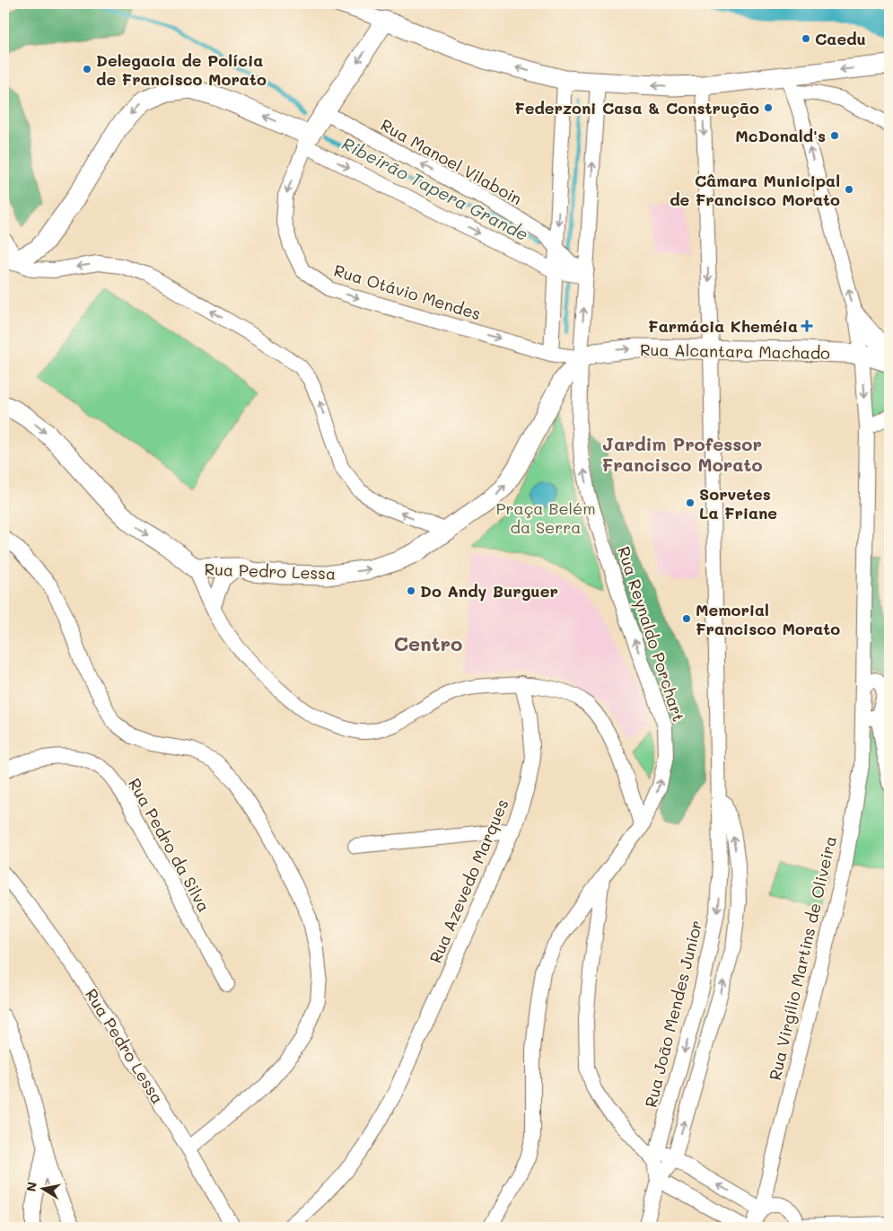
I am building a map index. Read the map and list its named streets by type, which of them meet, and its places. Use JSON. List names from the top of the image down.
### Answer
{
  "streets": {
    "main road": ["Rua Alcantara Machado", "Rua Pedro Lessa"],
    "street": [
      "Rua Manoel Vilaboin",
      "Rua Otávio Mendes",
      "Rua Reynaldo Porchart",
      "Rua Pedro da Silva",
      "Rua Azevedo Marques",
      "Rua Virgílio Martins de Oliveira",
      "Rua João Mendes Junior"
    ]
  },
  "crossings": [
    ["Rua Manoel Vilaboin", "Rua Reynaldo Porchart"],
    ["Rua Otávio Mendes", "Rua Alcantara Machado"],
    ["Rua Otávio Mendes", "Rua Pedro Lessa"],
    ["Rua Otávio Mendes", "Rua Reynaldo Porchart"],
    ["Rua Alcantara Machado", "Rua Pedro Lessa"],
    ["Rua Alcantara Machado", "Rua Reynaldo Porchart"],
    ["Rua Pedro Lessa", "Rua Reynaldo Porchart"]
  ],
  "one_way": ["Rua Alcantara Machado"],
  "districts": ["Jardim Professor Francisco Morato", "Centro"],
  "water": ["Ribeirão Tapera Grande"],
  "parks": ["Praça Belém da Serra"],
  "places": {
    "other": [
      "Caedu",
      "Delegacia de Polícia de Francisco Morato",
      "Federzoni Casa & Construção",
      "McDonald's",
      "Câmara Municipal de Francisco Morato",
      "Sorvetes La Friane",
      "Do Andy Burguer",
      "Memorial Francisco Morato"
    ],
    "health": ["Farmácia Kheméia"]
  },
  "north": "left"
}
